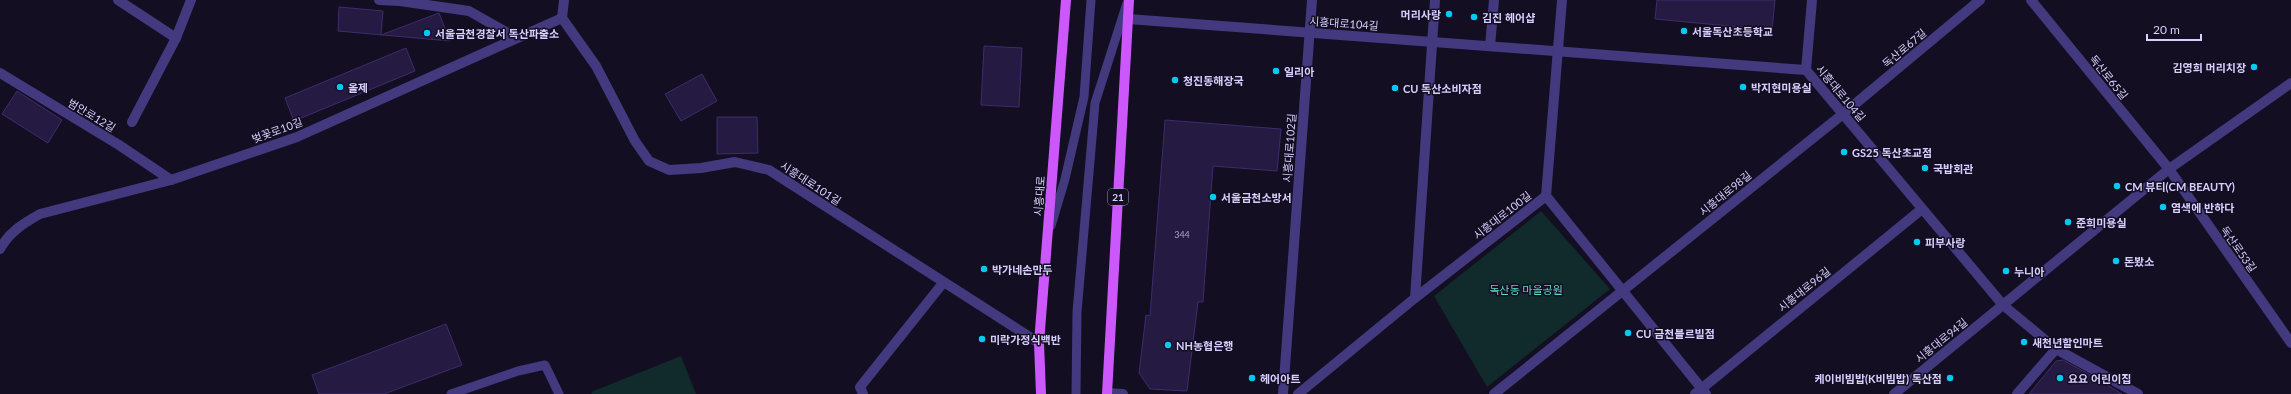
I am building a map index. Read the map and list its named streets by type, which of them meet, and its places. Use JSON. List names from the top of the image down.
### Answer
{
  "streets": {
    "main road": ["시흥대로", "21"],
    "street": [
      "시흥대로104길",
      "독산로67길",
      "독산로65길",
      "범안로12길",
      "벚꽃로10길",
      "시흥대로102길",
      "시흥대로101길",
      "시흥대로98길",
      "시흥대로100길",
      "독산로53길",
      "시흥대로96길",
      "시흥대로94길"
    ]
  },
  "crossings": [
    ["시흥대로104길", "독산로67길"],
    ["시흥대로104길", "시흥대로102길"],
    ["시흥대로104길", "시흥대로98길"],
    ["시흥대로104길", "21"],
    ["시흥대로104길", "시흥대로100길"],
    ["시흥대로104길", "시흥대로96길"],
    ["시흥대로104길", "시흥대로94길"],
    ["독산로67길", "시흥대로98길"],
    ["독산로65길", "독산로53길"],
    ["범안로12길", "벚꽃로10길"],
    ["벚꽃로10길", "시흥대로101길"],
    ["시흥대로101길", "시흥대로"],
    ["시흥대로98길", "시흥대로96길"]
  ],
  "parks": ["독산동 마을공원"],
  "places": [
    "머리사랑",
    "김진 헤어샵",
    "서울독산초등학교",
    "서울금천경찰서 독산파출소",
    "김영희 머리치장",
    "일리아",
    "청진동해장국",
    "올제",
    "박지현미용실",
    "CU 독산소비자점",
    "GS25 독산초교점",
    "국밥회관",
    "CM 뷰티(CM BEAUTY)",
    "서울금천소방서",
    "염색에 반하다",
    "준희미용실",
    "피부사랑",
    "돈봤소",
    "박가네손만두",
    "누니아",
    "CU 금천블르빌점",
    "미락가정식백반",
    "새천년할인마트",
    "NH농협은행",
    "헤어아트",
    "케이비빔밥(K비빔밥) 독산점",
    "요요 어린이집"
  ],
  "house_numbers": ["344"],
  "scale_bar": "20 m"
}
